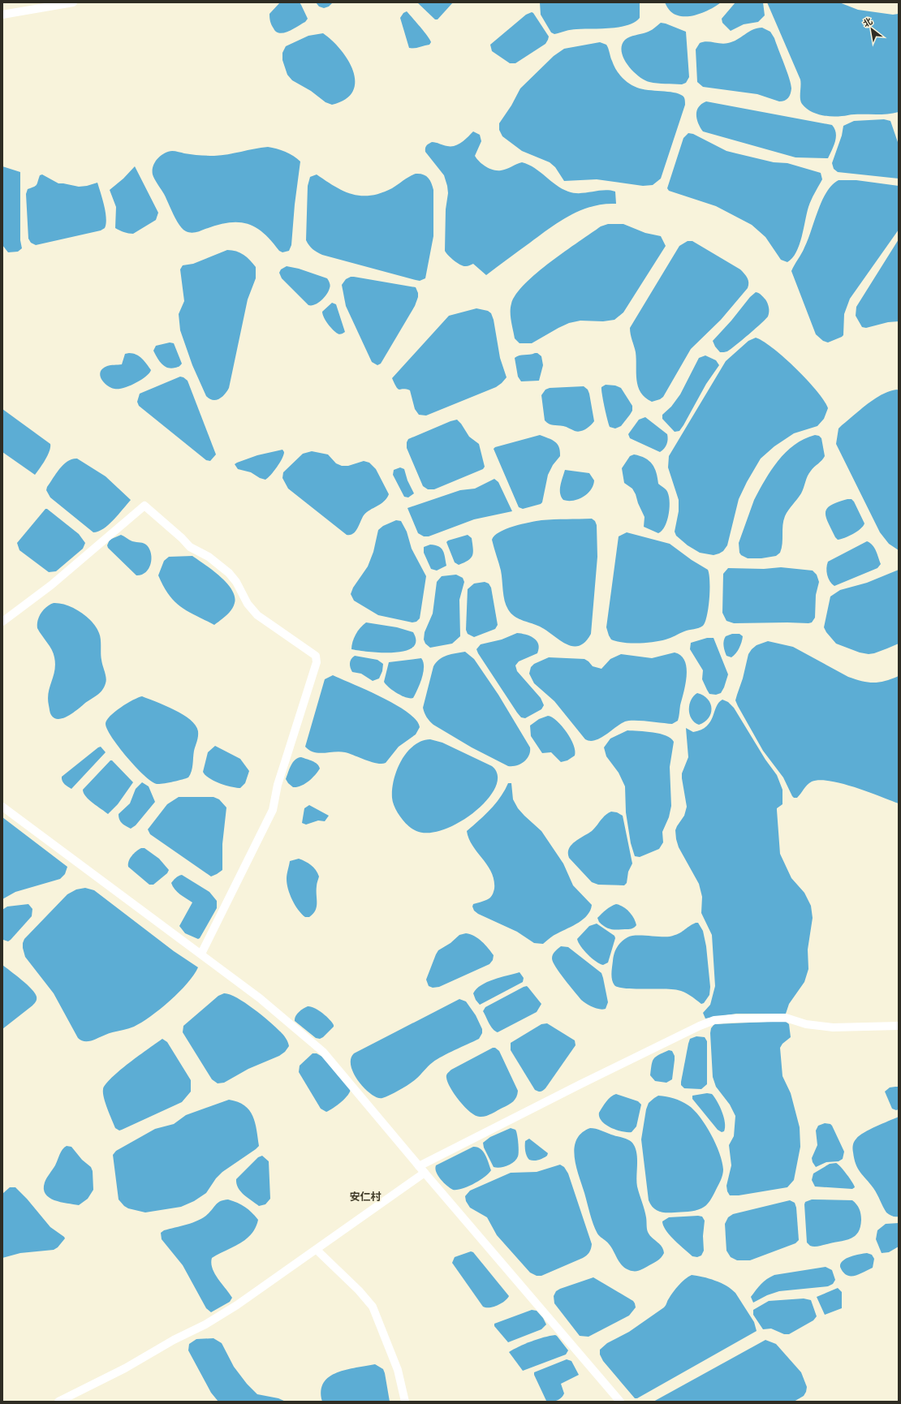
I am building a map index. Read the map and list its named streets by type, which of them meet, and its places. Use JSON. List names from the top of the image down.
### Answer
{
  "districts": ["安仁村"],
  "north": "top left"
}
